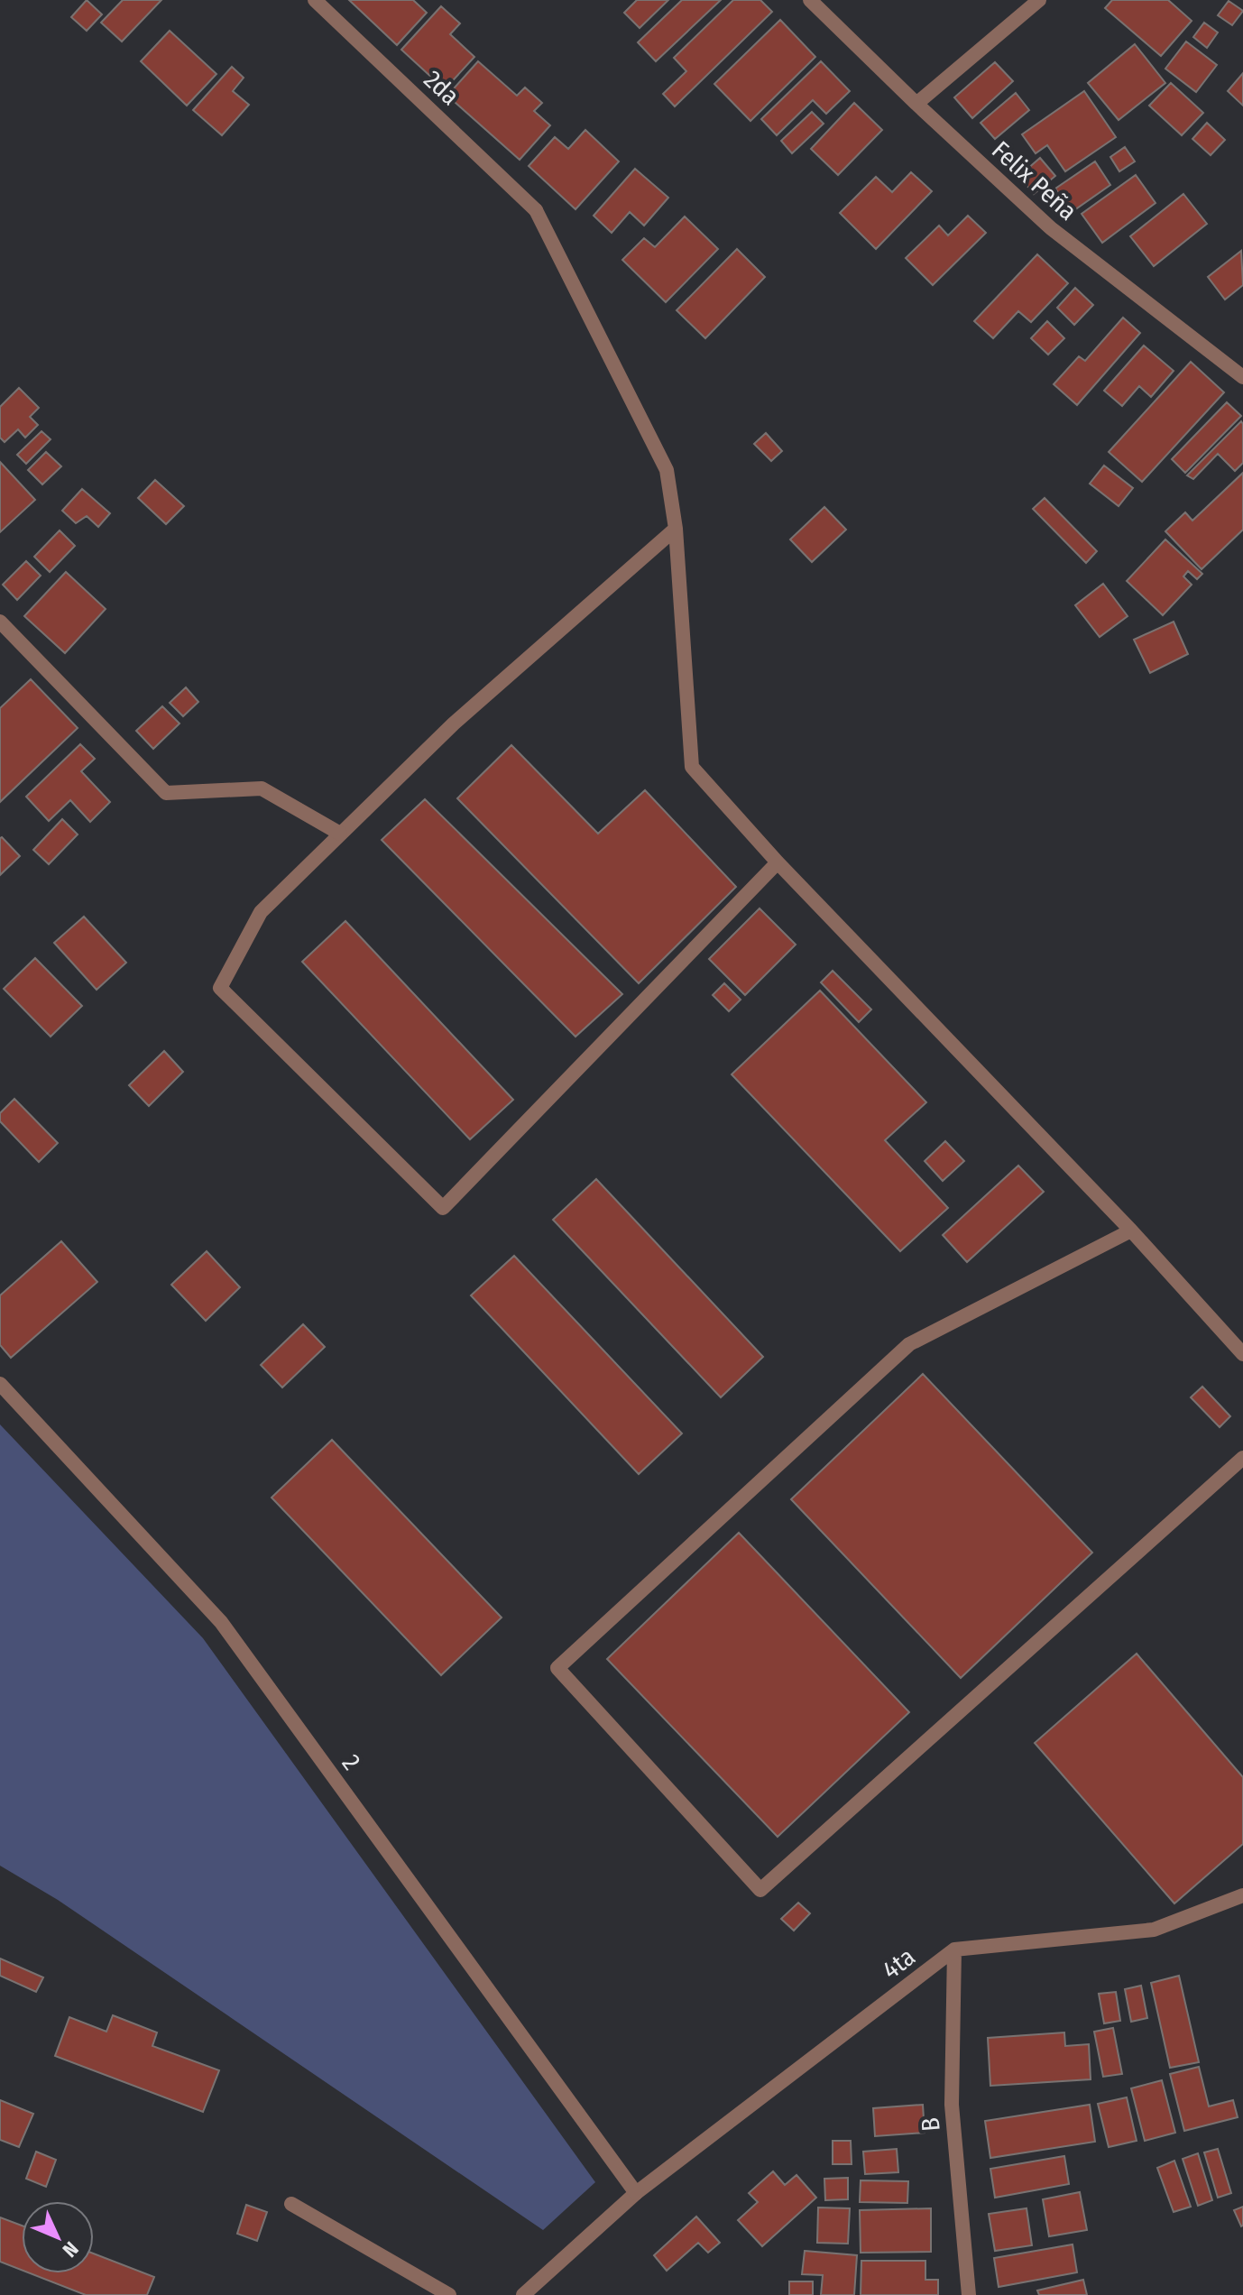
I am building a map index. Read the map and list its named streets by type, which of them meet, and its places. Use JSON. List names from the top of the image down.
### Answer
{
  "streets": {
    "street": [
      "2da",
      "Felix Peña",
      "2",
      "4ta",
      "B"
    ]
  },
  "crossings": [
    ["2", "4ta"],
    ["4ta", "B"]
  ],
  "north": "bottom right"
}
